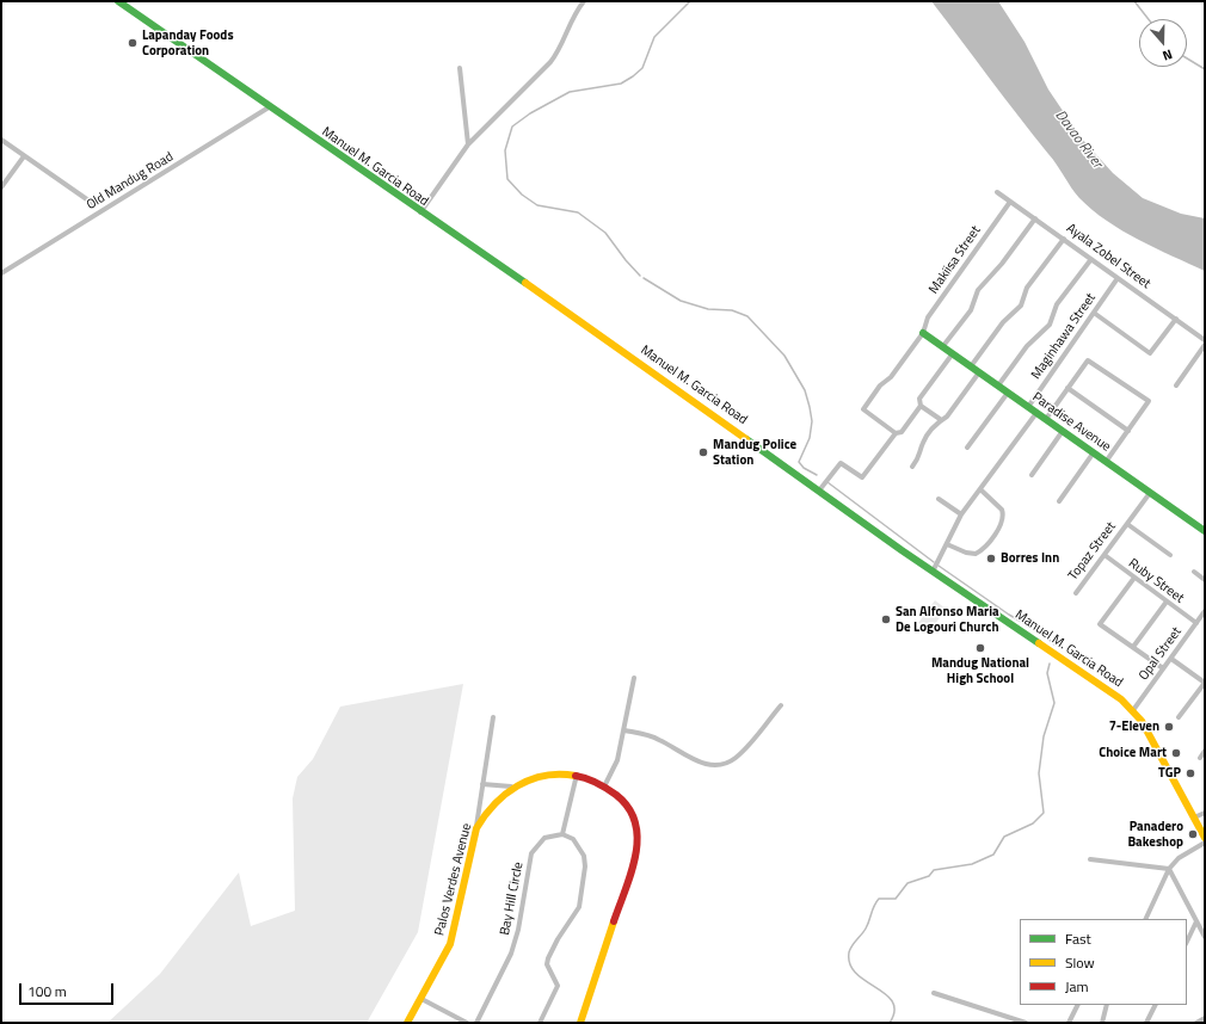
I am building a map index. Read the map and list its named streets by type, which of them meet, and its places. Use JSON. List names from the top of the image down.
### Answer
{
  "streets": {
    "main road": ["Manuel M. Garcia Road", "Paradise Avenue", "Palos Verdes Avenue"],
    "street": [
      "Old Mandug Road",
      "Ayala Zobel Street",
      "Makiisa Street",
      "Maginhawa Street",
      "Topaz Street",
      "Ruby Street",
      "Opal Street",
      "Bay Hill Circle"
    ]
  },
  "crossings": [
    ["Manuel M. Garcia Road", "Old Mandug Road"],
    ["Manuel M. Garcia Road", "Opal Street"],
    ["Ayala Zobel Street", "Makiisa Street"],
    ["Ayala Zobel Street", "Maginhawa Street"],
    ["Makiisa Street", "Paradise Avenue"],
    ["Maginhawa Street", "Paradise Avenue"],
    ["Paradise Avenue", "Topaz Street"],
    ["Topaz Street", "Ruby Street"],
    ["Ruby Street", "Opal Street"]
  ],
  "water": ["Davao River"],
  "places": [
    "Lapanday Foods Corporation",
    "Mandug Police Station",
    "Borres Inn",
    "San Alfonso Maria De Logouri Church",
    "Mandug National High School",
    "7-Eleven",
    "Choice Mart",
    "TGP",
    "Panadero Bakeshop"
  ],
  "legend": ["Fast", "Slow", "Jam"],
  "scale_bar": "100 m",
  "north": "bottom"
}
